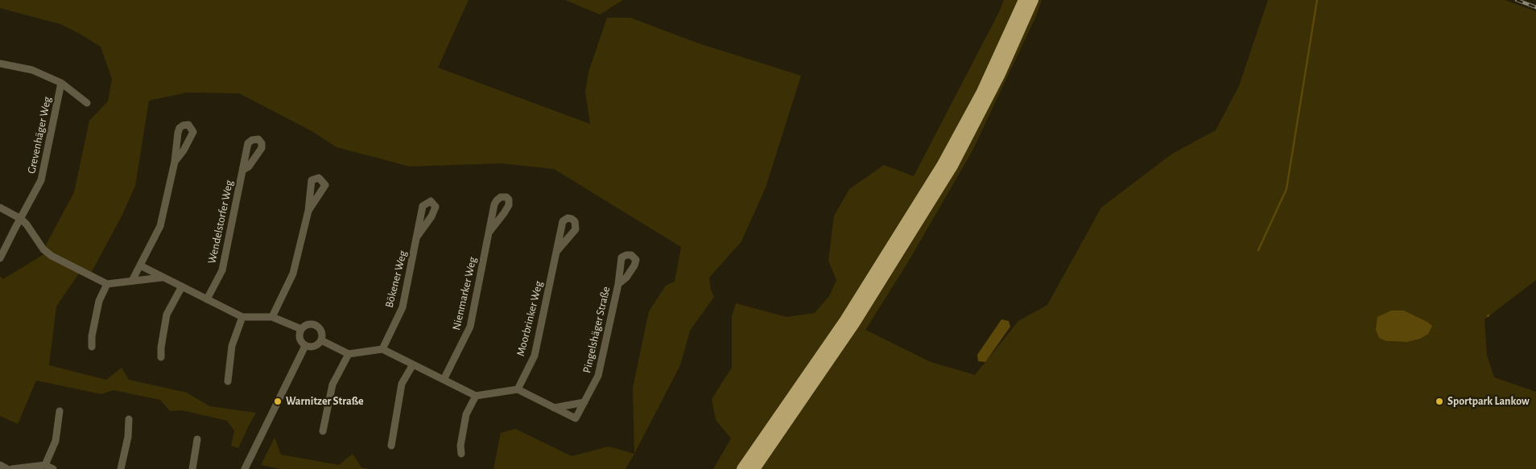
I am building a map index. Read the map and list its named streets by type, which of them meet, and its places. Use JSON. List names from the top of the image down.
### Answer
{
  "streets": {
    "street": [
      "Grevenhäger Weg",
      "Wendelstorfer Weg",
      "Bökener Weg",
      "Nienmarker Weg",
      "Moorbrinker Weg",
      "Pingelshäger Straße"
    ]
  },
  "crossings": [
    ["Moorbrinker Weg", "Pingelshäger Straße"]
  ],
  "places": ["Warnitzer Straße", "Sportpark Lankow"]
}
